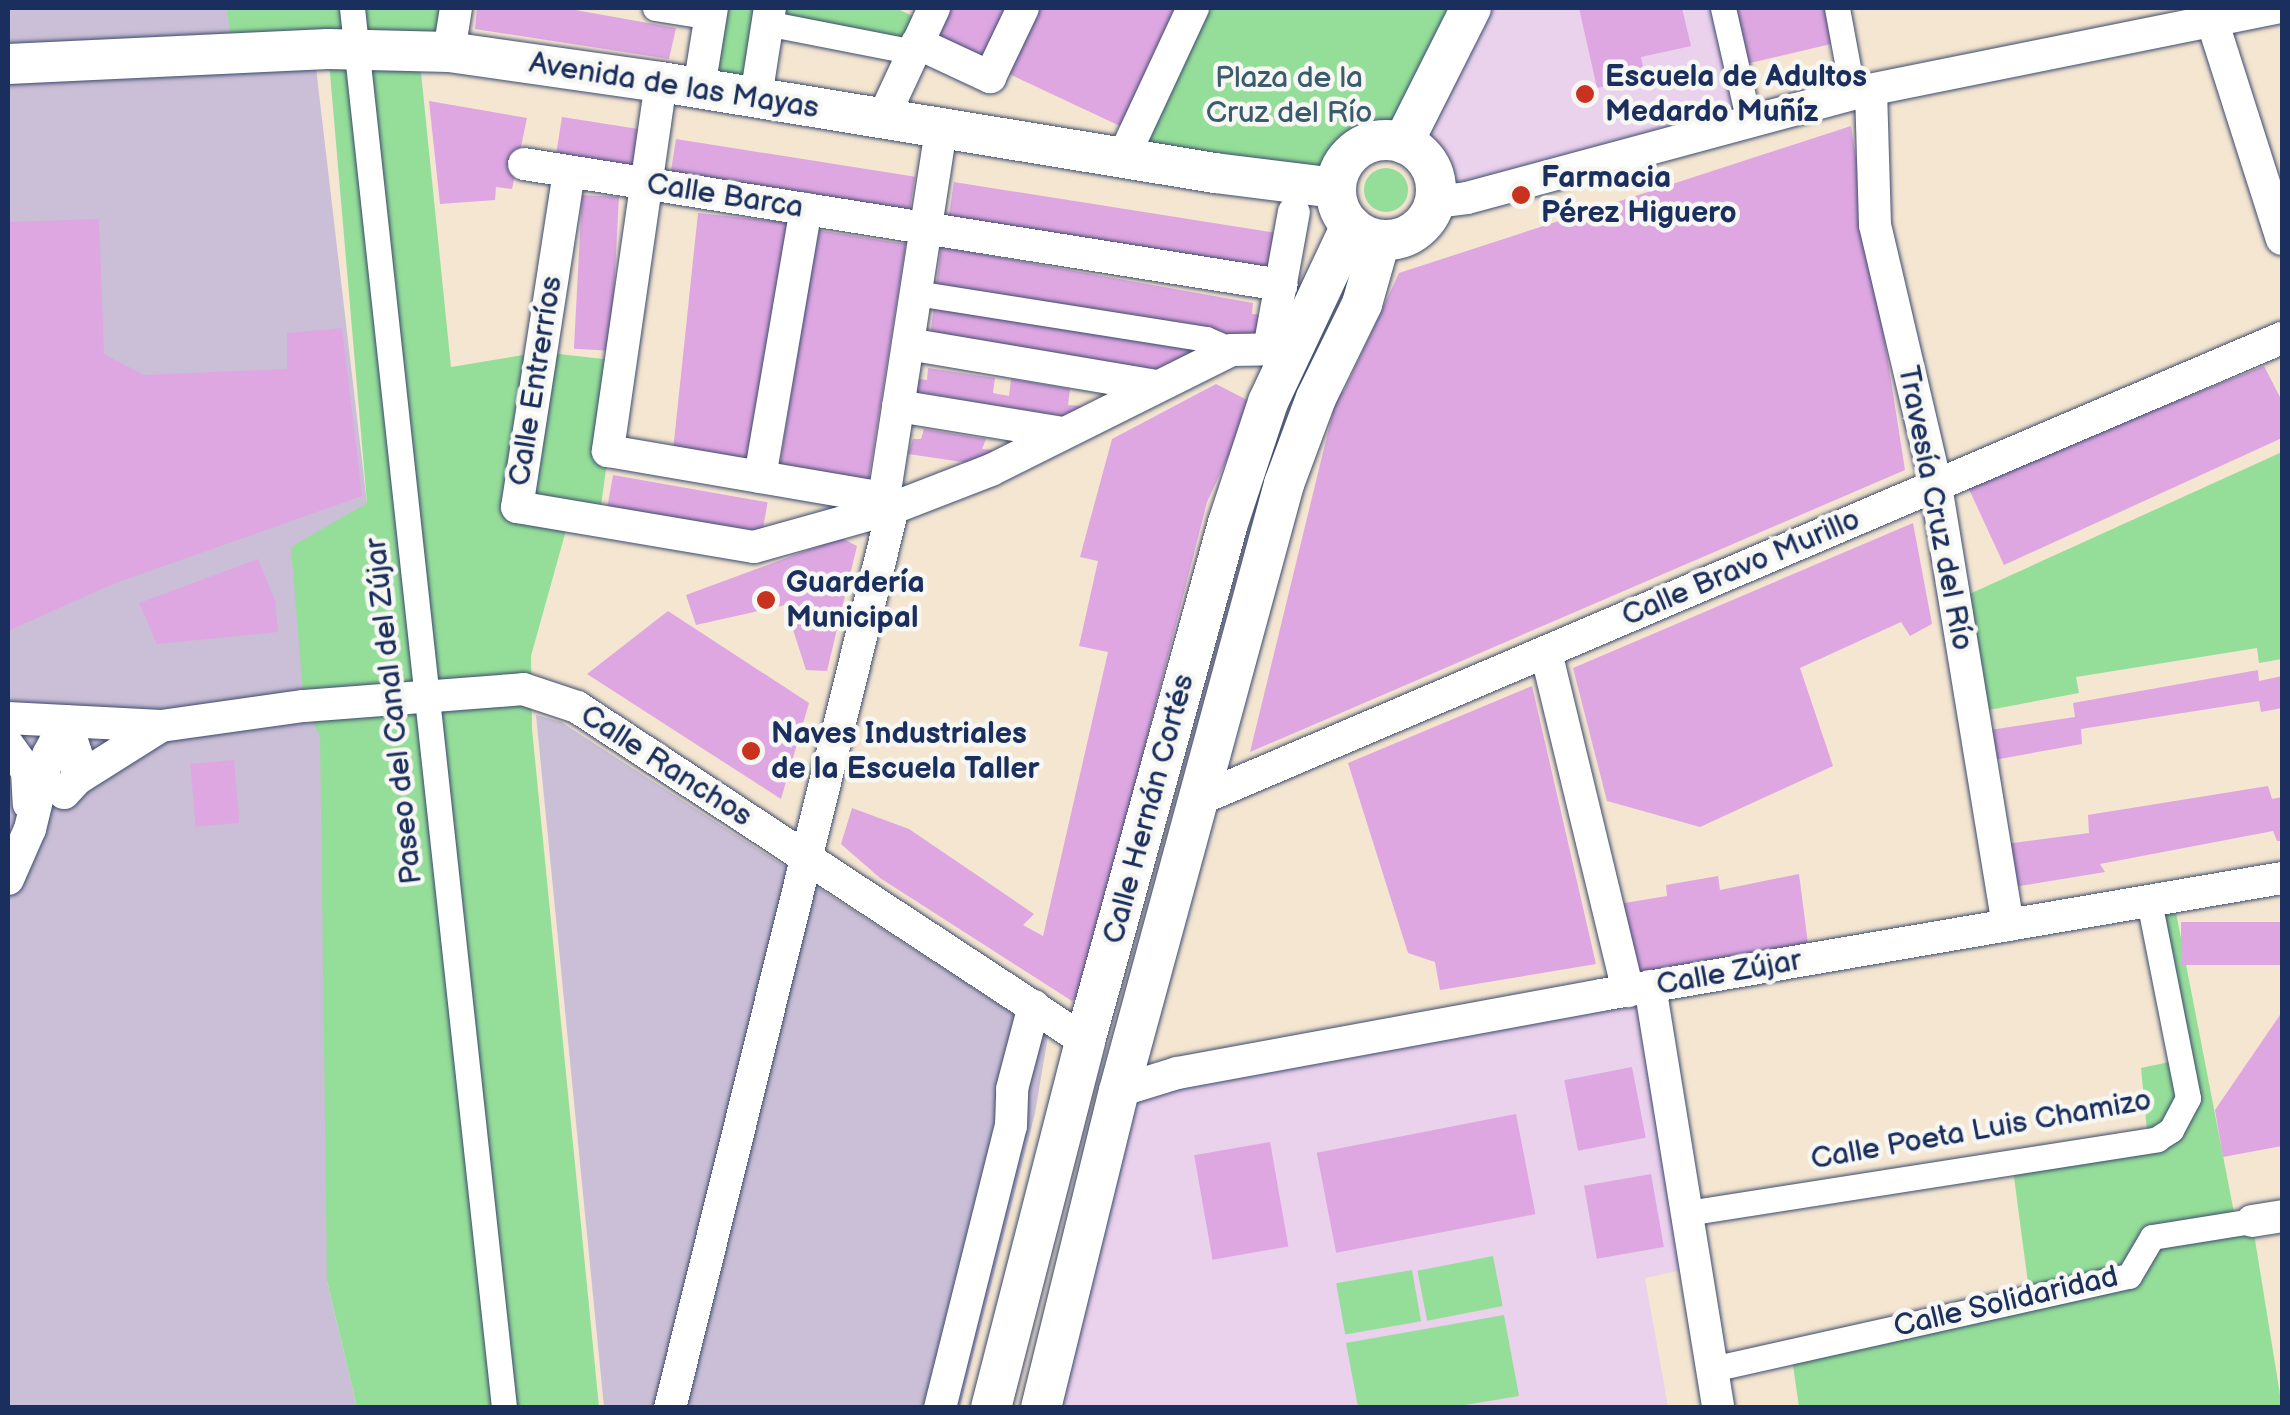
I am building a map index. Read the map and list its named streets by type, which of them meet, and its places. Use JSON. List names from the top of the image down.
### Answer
{
  "streets": {
    "street": [
      "Avenida de las Mayas",
      "Calle Barca",
      "Calle Entrerríos",
      "Travesía Cruz del Río",
      "Calle Bravo Murillo",
      "Paseo del Canal del Zújar",
      "Calle Ranchos",
      "Calle Hernán Cortés",
      "Calle Zújar",
      "Calle Poeta Luis Chamizo",
      "Calle Solidaridad"
    ]
  },
  "crossings": [
    ["Avenida de las Mayas", "Paseo del Canal del Zújar"],
    ["Avenida de las Mayas", "Calle Hernán Cortés"],
    ["Calle Barca", "Calle Entrerríos"],
    ["Travesía Cruz del Río", "Calle Bravo Murillo"],
    ["Travesía Cruz del Río", "Calle Zújar"],
    ["Calle Bravo Murillo", "Calle Hernán Cortés"],
    ["Paseo del Canal del Zújar", "Calle Ranchos"],
    ["Calle Ranchos", "Calle Hernán Cortés"],
    ["Calle Hernán Cortés", "Calle Zújar"],
    ["Calle Zújar", "Calle Poeta Luis Chamizo"]
  ],
  "parks": ["Plaza de la Cruz del Río"],
  "places": [
    "Escuela de Adultos Medardo Muñíz",
    "Farmacia Pérez Higuero",
    "Guardería Municipal",
    "Naves Industriales de la Escuela Taller"
  ]
}
